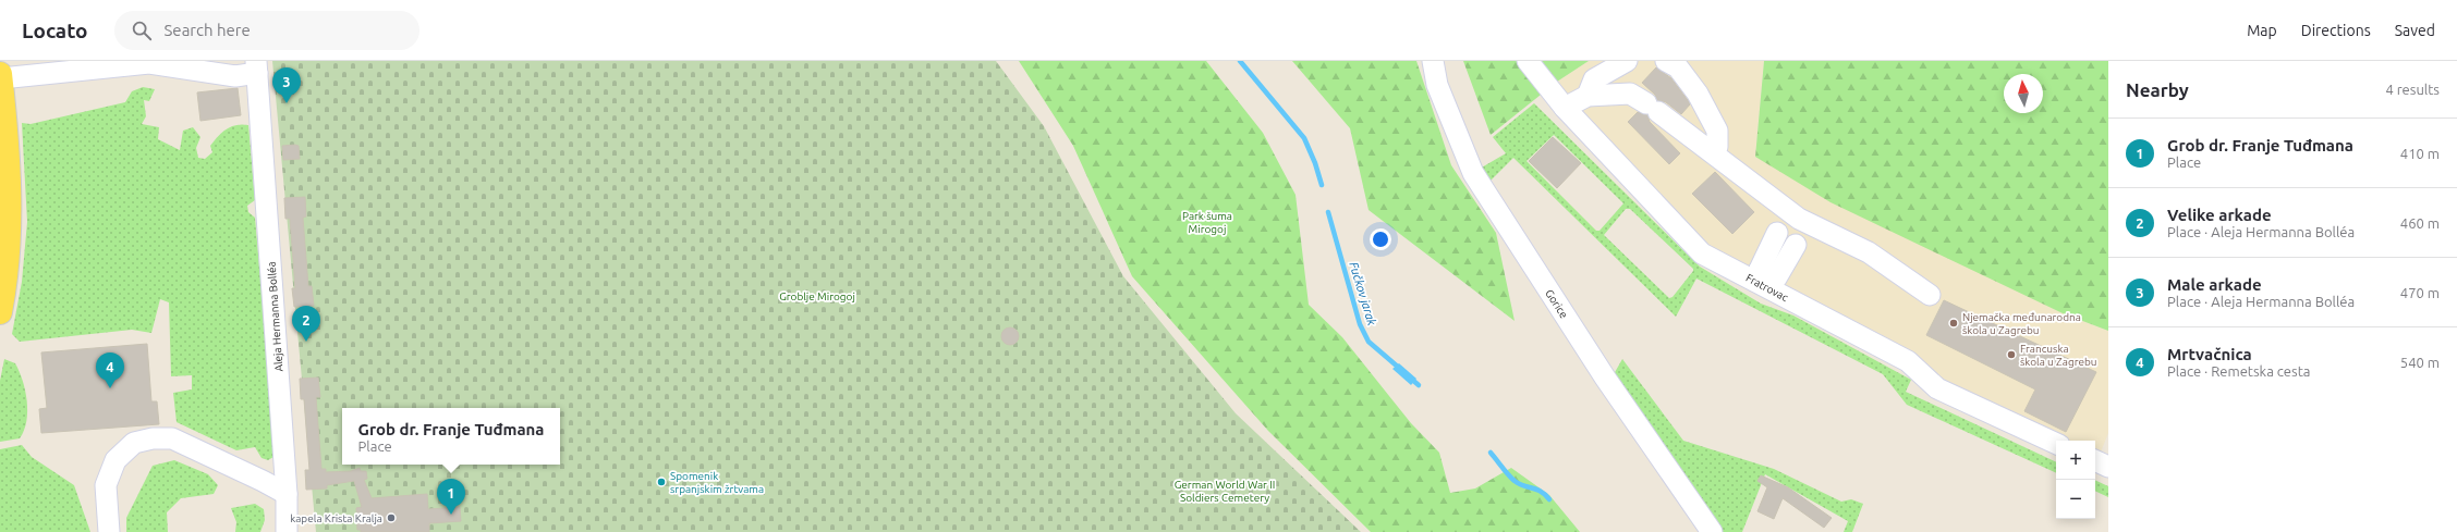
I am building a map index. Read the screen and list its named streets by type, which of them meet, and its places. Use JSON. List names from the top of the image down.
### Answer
{
  "streets": {
    "street": ["Fratrovac", "Gorice", "Aleja Hermanna Bolléa"]
  },
  "water": ["Fučkov jarak"],
  "parks": ["Park šuma Mirogoj", "Groblje Mirogoj", "German World War II Soldiers Cemetery"],
  "places": [
    "Njemačka međunarodna škola u Zagrebu",
    "Francuska škola u Zagrebu",
    "Spomenik srpanjskim žrtvama",
    "kapela Krista Kralja"
  ],
  "north": "top",
  "page": {
    "header": "Locato",
    "search": "Search here",
    "nav": ["Map", "Directions", "Saved"],
    "heading": ["Nearby", "4 results"],
    "pins": [
      "3",
      "2",
      "4",
      "1"
    ],
    "list": [
      {
        "mark": "1",
        "name": "Grob dr. Franje Tuđmana",
        "note": "Place",
        "value": "410 m"
      },
      {
        "mark": "2",
        "name": "Velike arkade",
        "note": "Place · Aleja Hermanna Bolléa",
        "value": "460 m"
      },
      {
        "mark": "3",
        "name": "Male arkade",
        "note": "Place · Aleja Hermanna Bolléa",
        "value": "470 m"
      },
      {
        "mark": "4",
        "name": "Mrtvačnica",
        "note": "Place · Remetska cesta",
        "value": "540 m"
      }
    ],
    "popup": ["Grob dr. Franje Tuđmana", "Place"],
    "map_buttons": ["+", "−"]
  }
}
